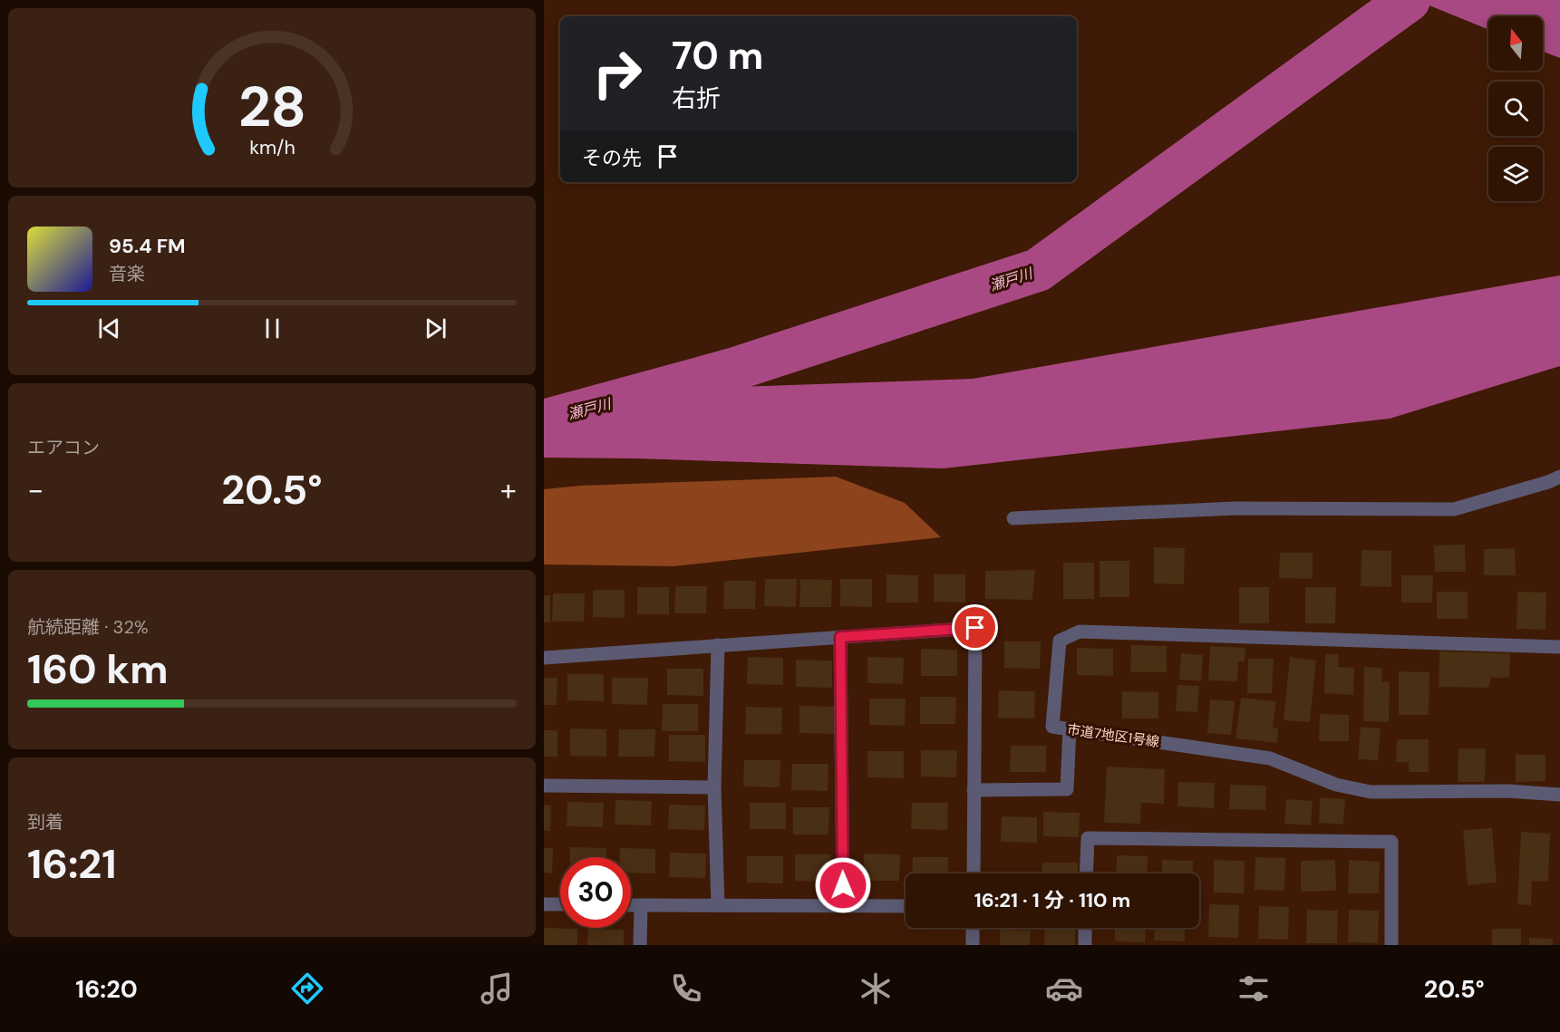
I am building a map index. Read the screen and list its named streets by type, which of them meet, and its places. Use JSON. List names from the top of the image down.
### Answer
{
  "streets": {
    "street": ["市道7地区1号線"]
  },
  "water": ["瀬戸川"],
  "north": "top",
  "page": {
    "turn": ["70 m", "右折"],
    "then": "その先",
    "song": ["95.4 FM", "音楽"],
    "tile": [
      "エアコン",
      ["航続距離 · 32%", "160 km"],
      ["到着", "16:21"]
    ],
    "heat": ["−", "20.5°", "+"],
    "limit": "30",
    "trip": "16:21 · 1 分 · 110 m",
    "tabs": ["16:20", "20.5°"],
    "gauge": ["28", "km/h"]
  }
}
